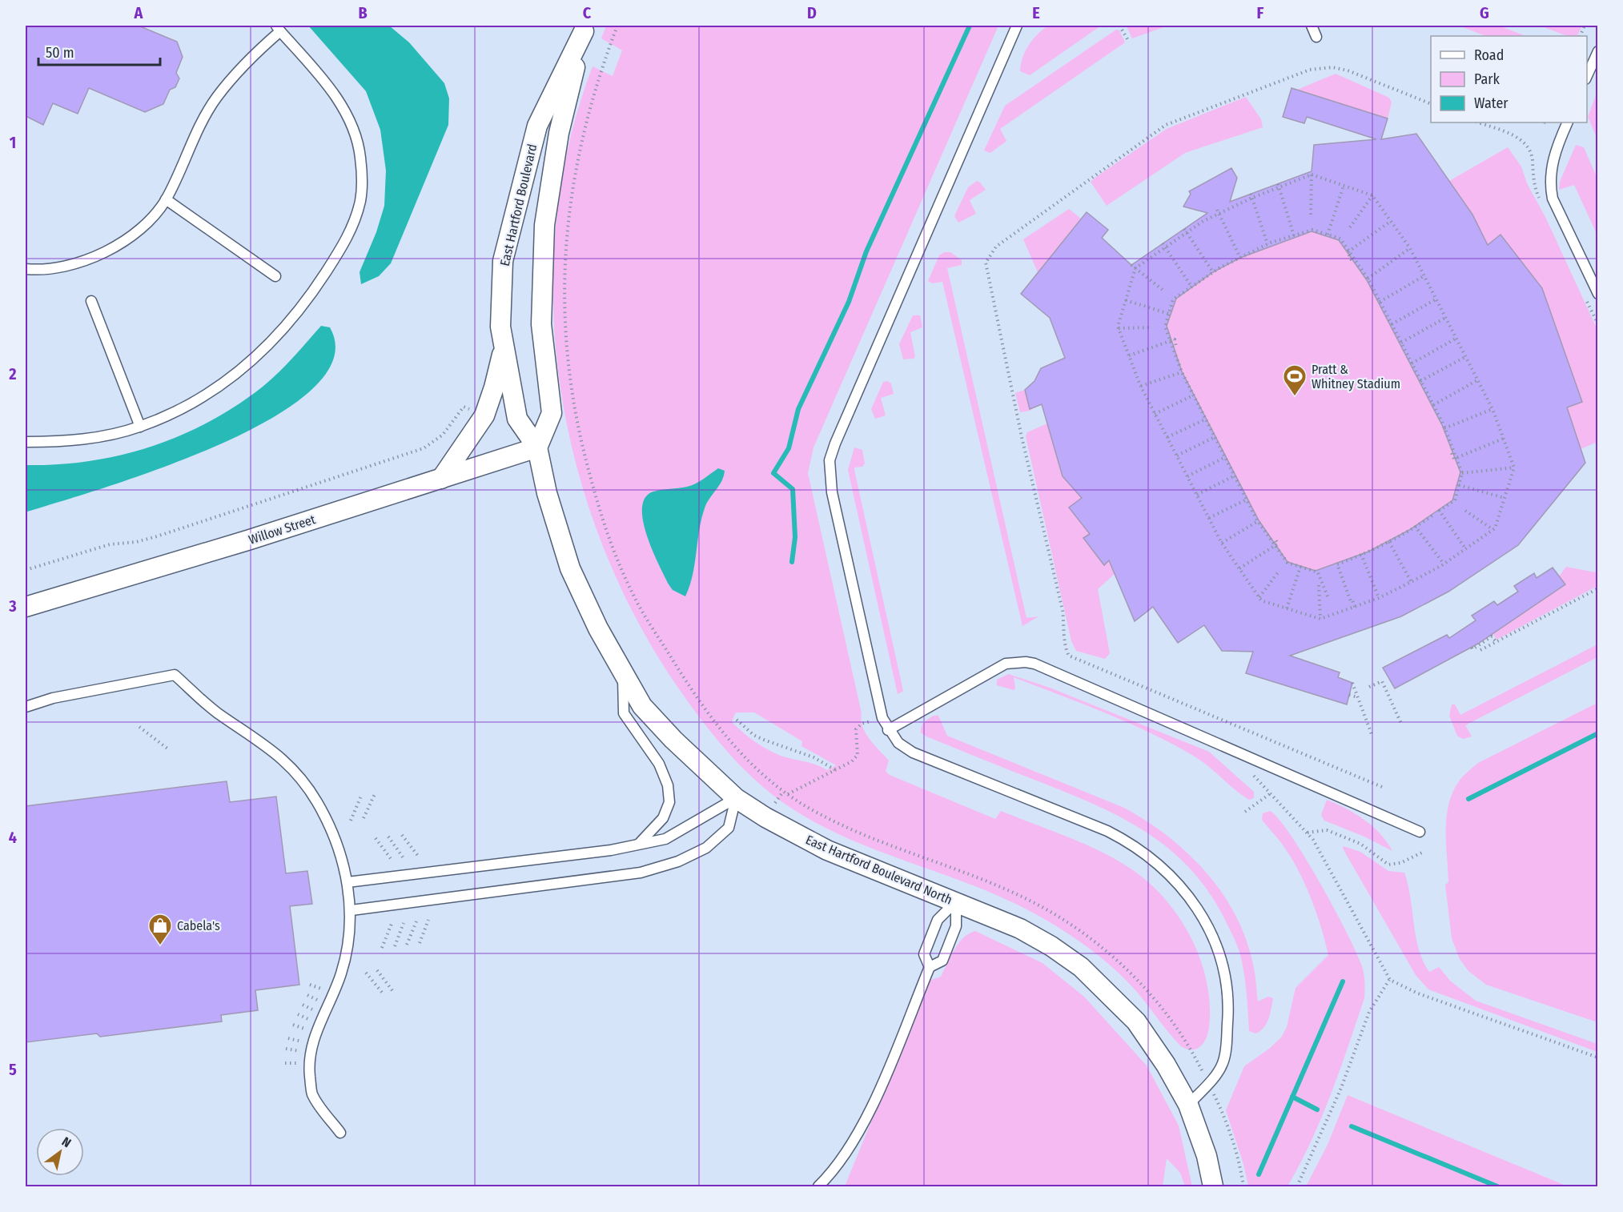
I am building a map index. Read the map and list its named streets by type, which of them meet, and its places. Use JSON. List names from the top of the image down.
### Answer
{
  "streets": {
    "street": ["East Hartford Boulevard", "Willow Street", "East Hartford Boulevard North"]
  },
  "crossings": [
    ["East Hartford Boulevard", "Willow Street"],
    ["East Hartford Boulevard", "East Hartford Boulevard North"],
    ["Willow Street", "East Hartford Boulevard North"]
  ],
  "places": {
    "sports": ["Pratt & Whitney Stadium"],
    "shop": ["Cabela's"]
  },
  "legend": ["Road", "Park", "Water"],
  "scale_bar": "50 m",
  "north": "top right",
  "grid": {
    "columns": [
      "A",
      "B",
      "C",
      "D",
      "E",
      "F",
      "G"
    ],
    "rows": [
      "1",
      "2",
      "3",
      "4",
      "5"
    ]
  }
}
